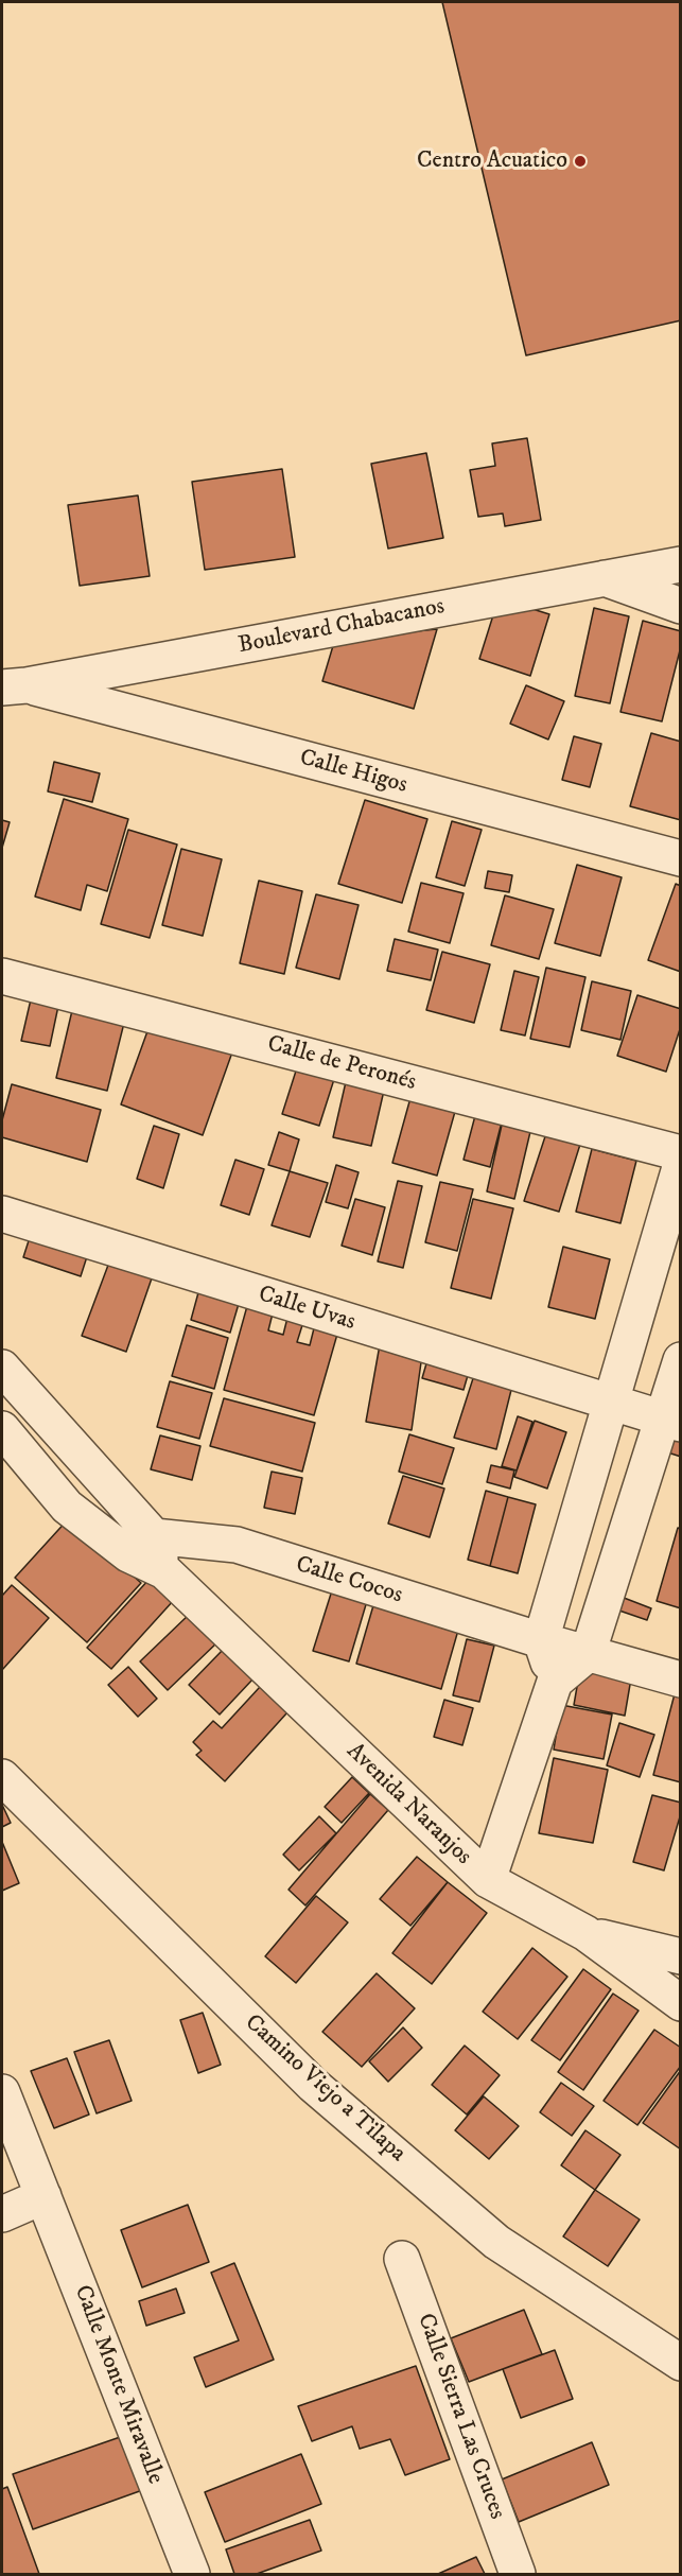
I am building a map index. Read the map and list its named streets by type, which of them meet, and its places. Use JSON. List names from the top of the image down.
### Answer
{
  "streets": {
    "street": [
      "Boulevard Chabacanos",
      "Calle Higos",
      "Calle de Peronés",
      "Calle Uvas",
      "Calle Cocos",
      "Avenida Naranjos",
      "Camino Viejo a Tilapa",
      "Calle Monte Miravalle",
      "Calle Sierra Las Cruces"
    ]
  },
  "crossings": [
    ["Boulevard Chabacanos", "Calle Higos"],
    ["Calle Cocos", "Avenida Naranjos"]
  ],
  "places": ["Centro Acuatico"]
}
